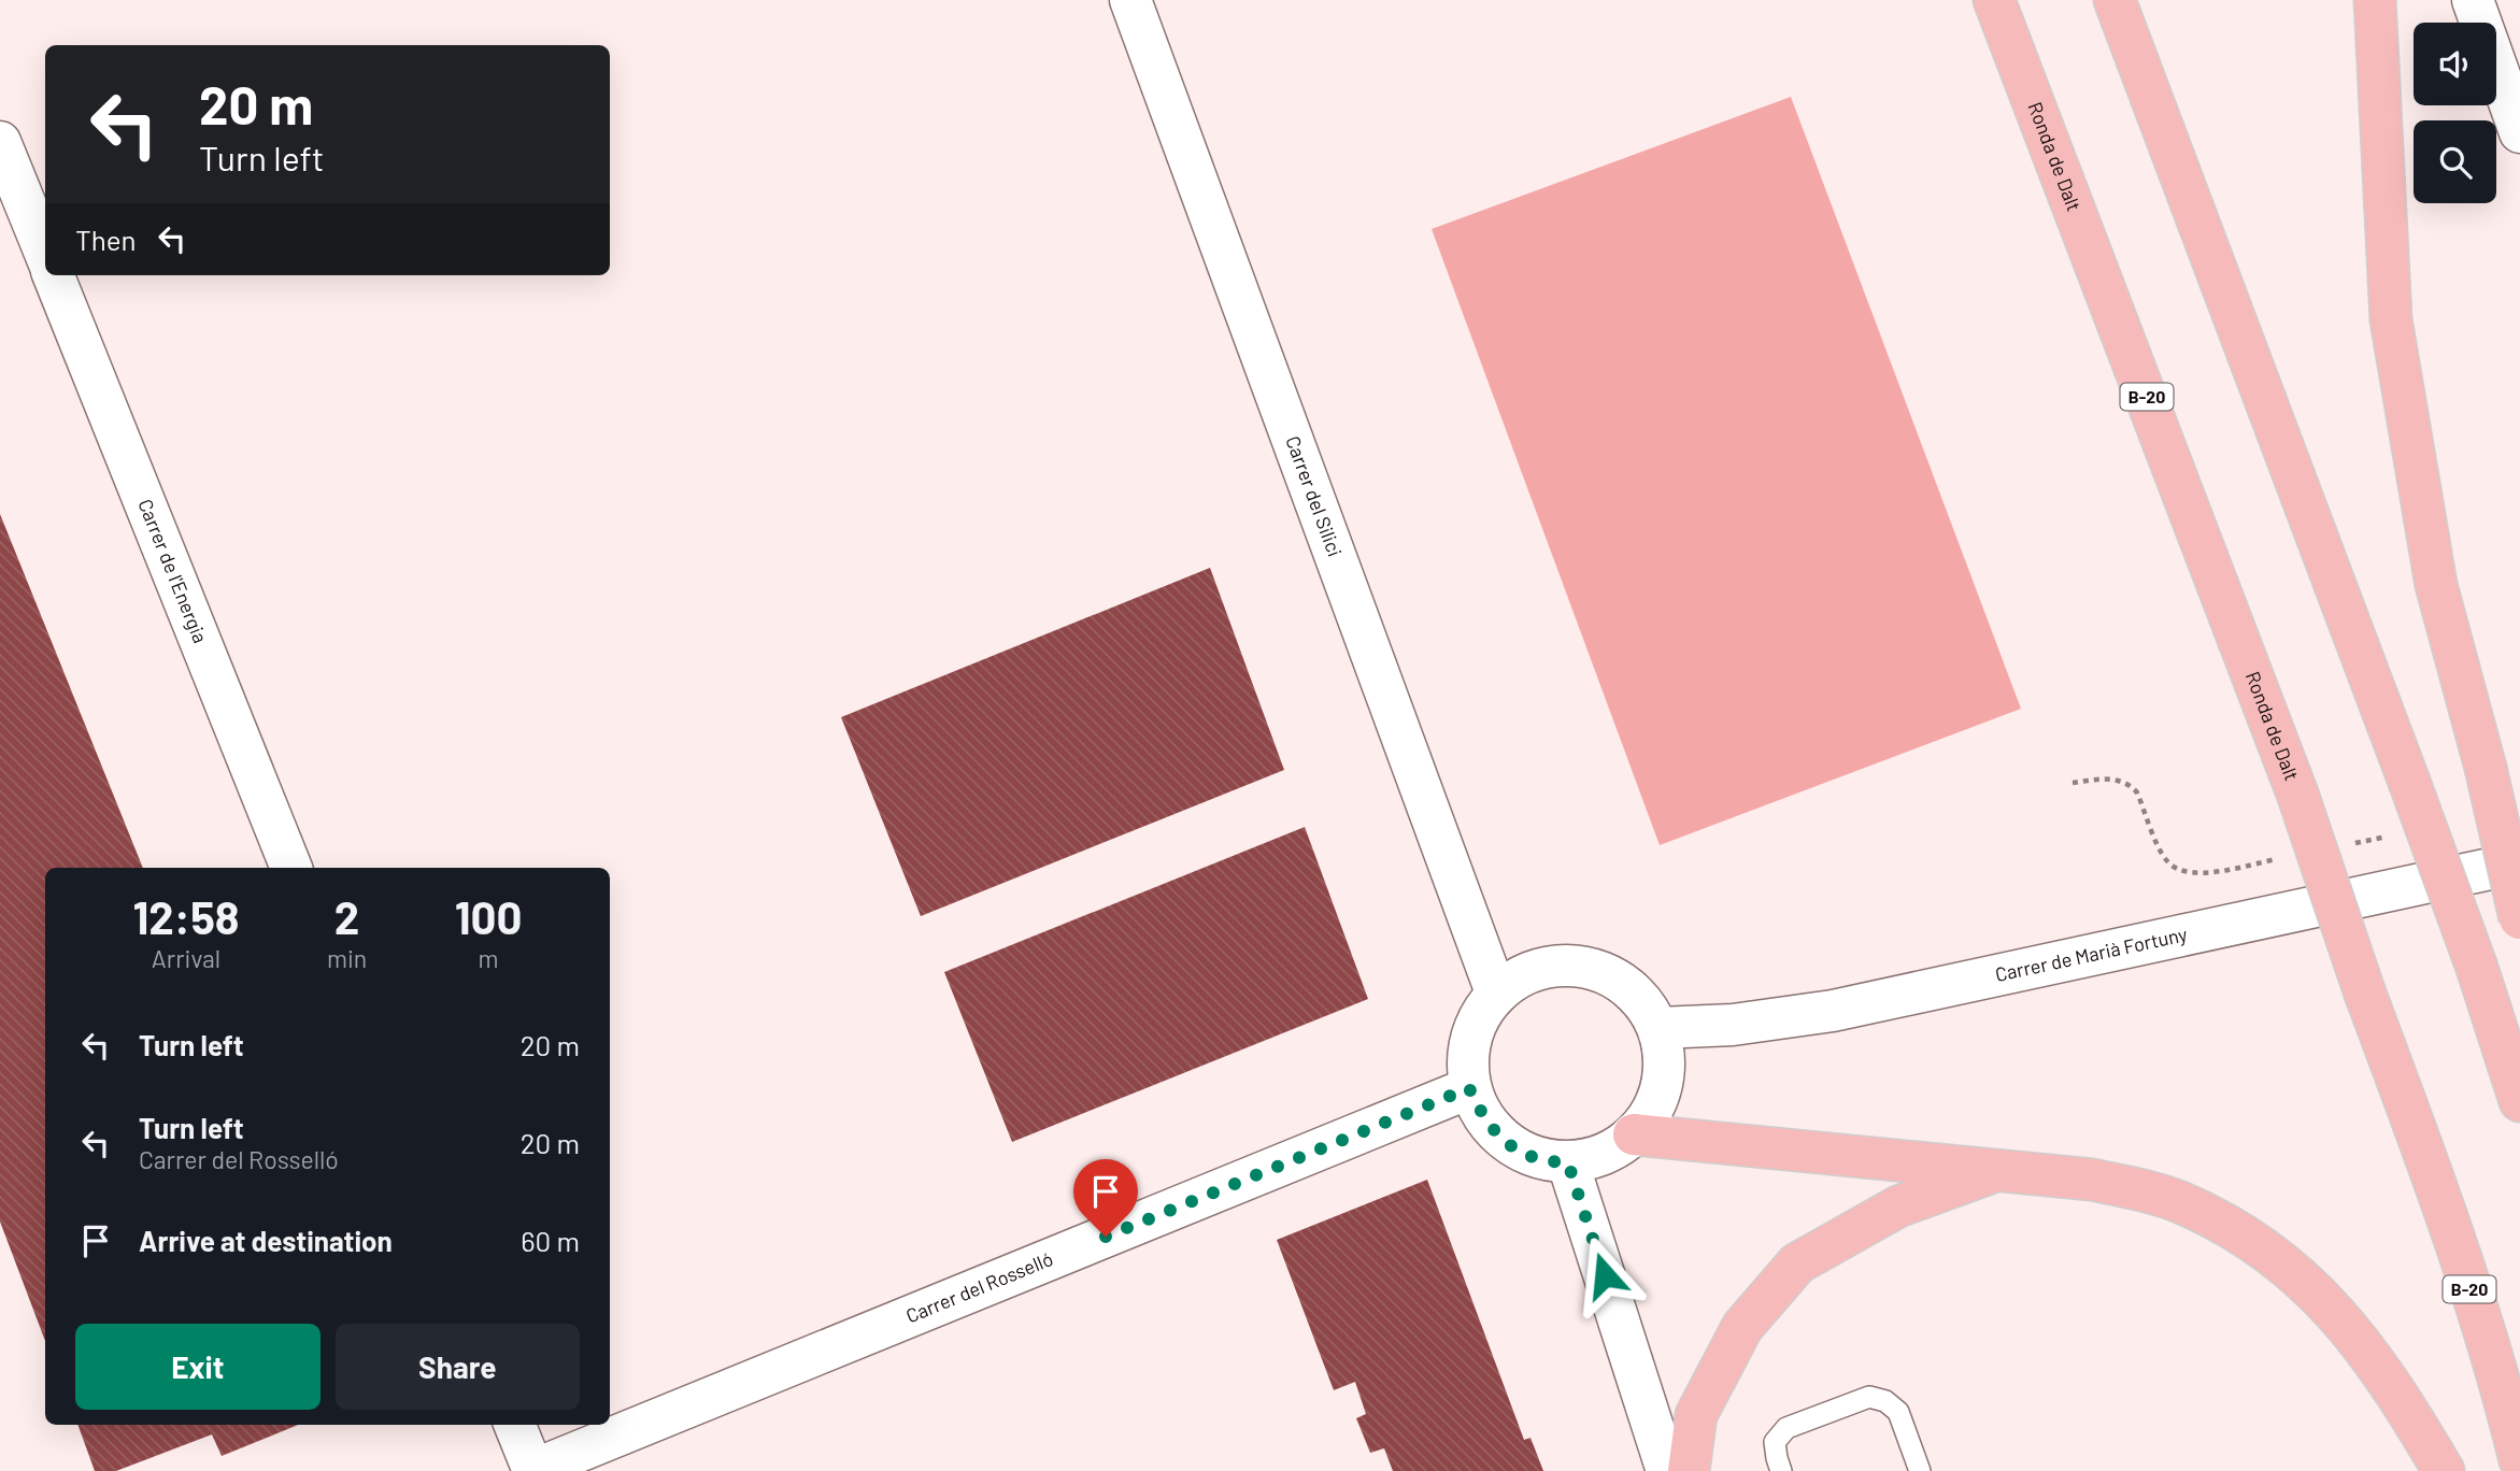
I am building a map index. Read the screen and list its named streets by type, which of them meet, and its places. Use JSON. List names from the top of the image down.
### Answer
{
  "streets": {
    "highway": ["Ronda de Dalt", "B-20"],
    "street": [
      "Carrer del Silici",
      "Carrer de l'Energia",
      "Carrer de Marià Fortuny",
      "Carrer del Rosselló"
    ]
  },
  "crossings": [
    ["Carrer del Silici", "Carrer de Marià Fortuny"],
    ["Carrer del Silici", "Carrer del Rosselló"],
    ["Carrer de Marià Fortuny", "Carrer del Rosselló"]
  ],
  "page": {
    "turn": ["20 m", "Turn left"],
    "then": "Then",
    "eta": [
      "12:58",
      "Arrival",
      "2",
      "min",
      "100",
      "m"
    ],
    "list": [
      {
        "name": "Turn left",
        "value": "20 m"
      },
      {
        "name": "Turn left",
        "note": "Carrer del Rosselló",
        "value": "20 m"
      },
      {
        "name": "Arrive at destination",
        "value": "60 m"
      }
    ],
    "buttons": ["Exit", "Share"]
  }
}
